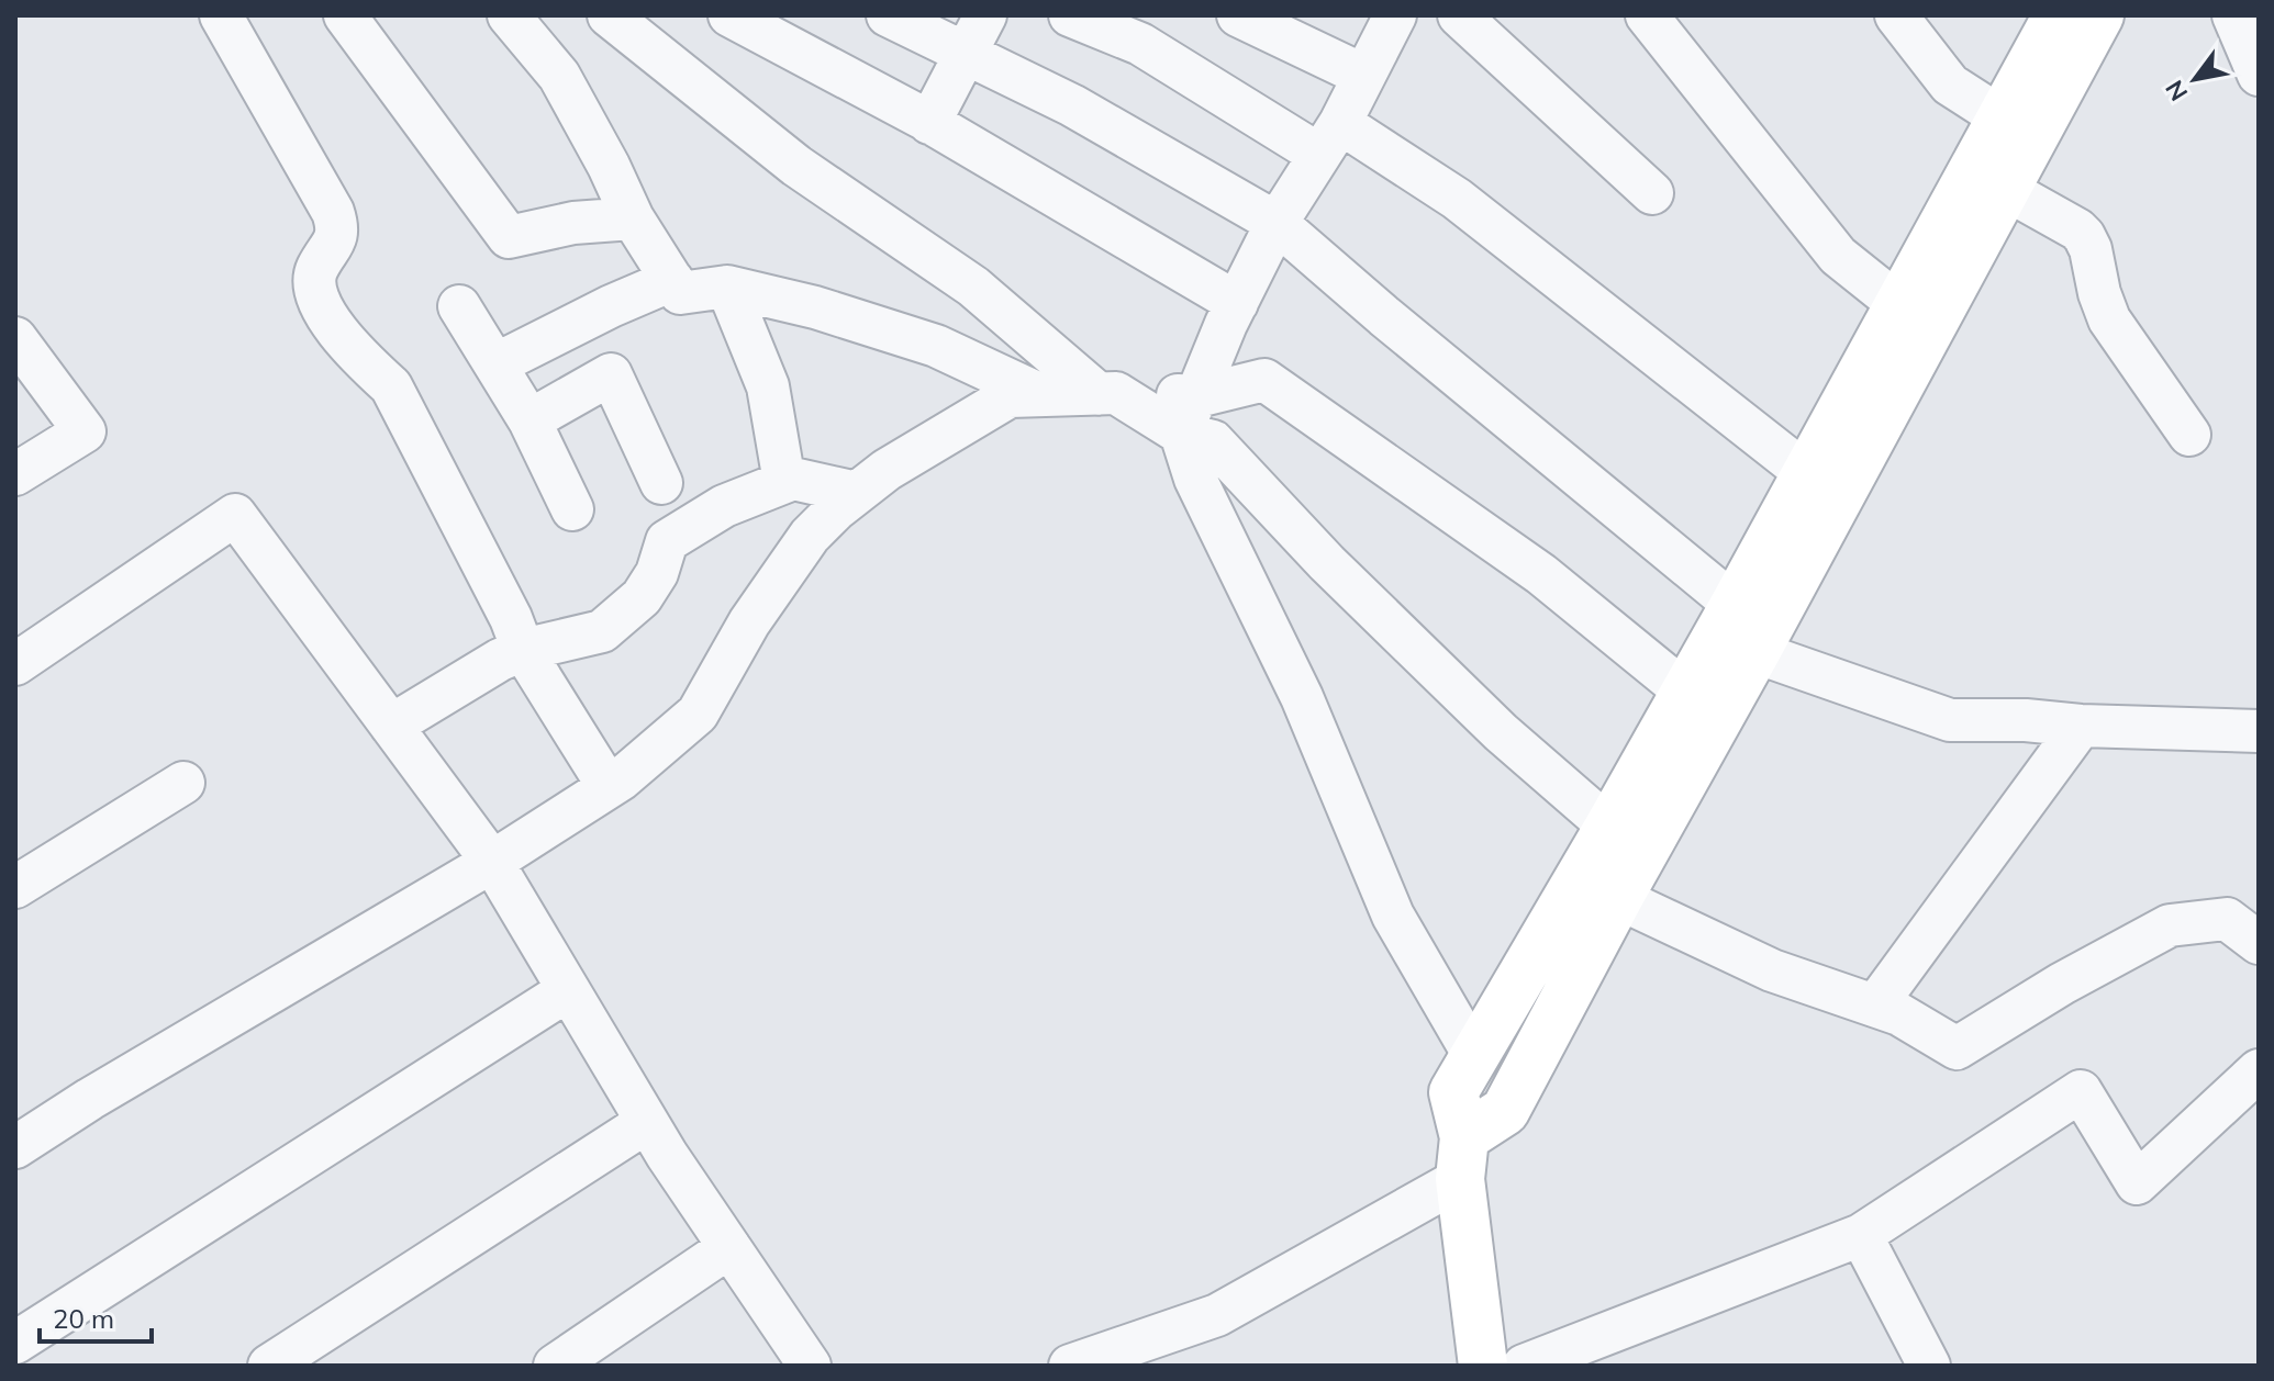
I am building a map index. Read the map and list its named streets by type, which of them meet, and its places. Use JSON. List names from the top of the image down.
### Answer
{
  "scale_bar": "20 m",
  "north": "bottom left"
}
